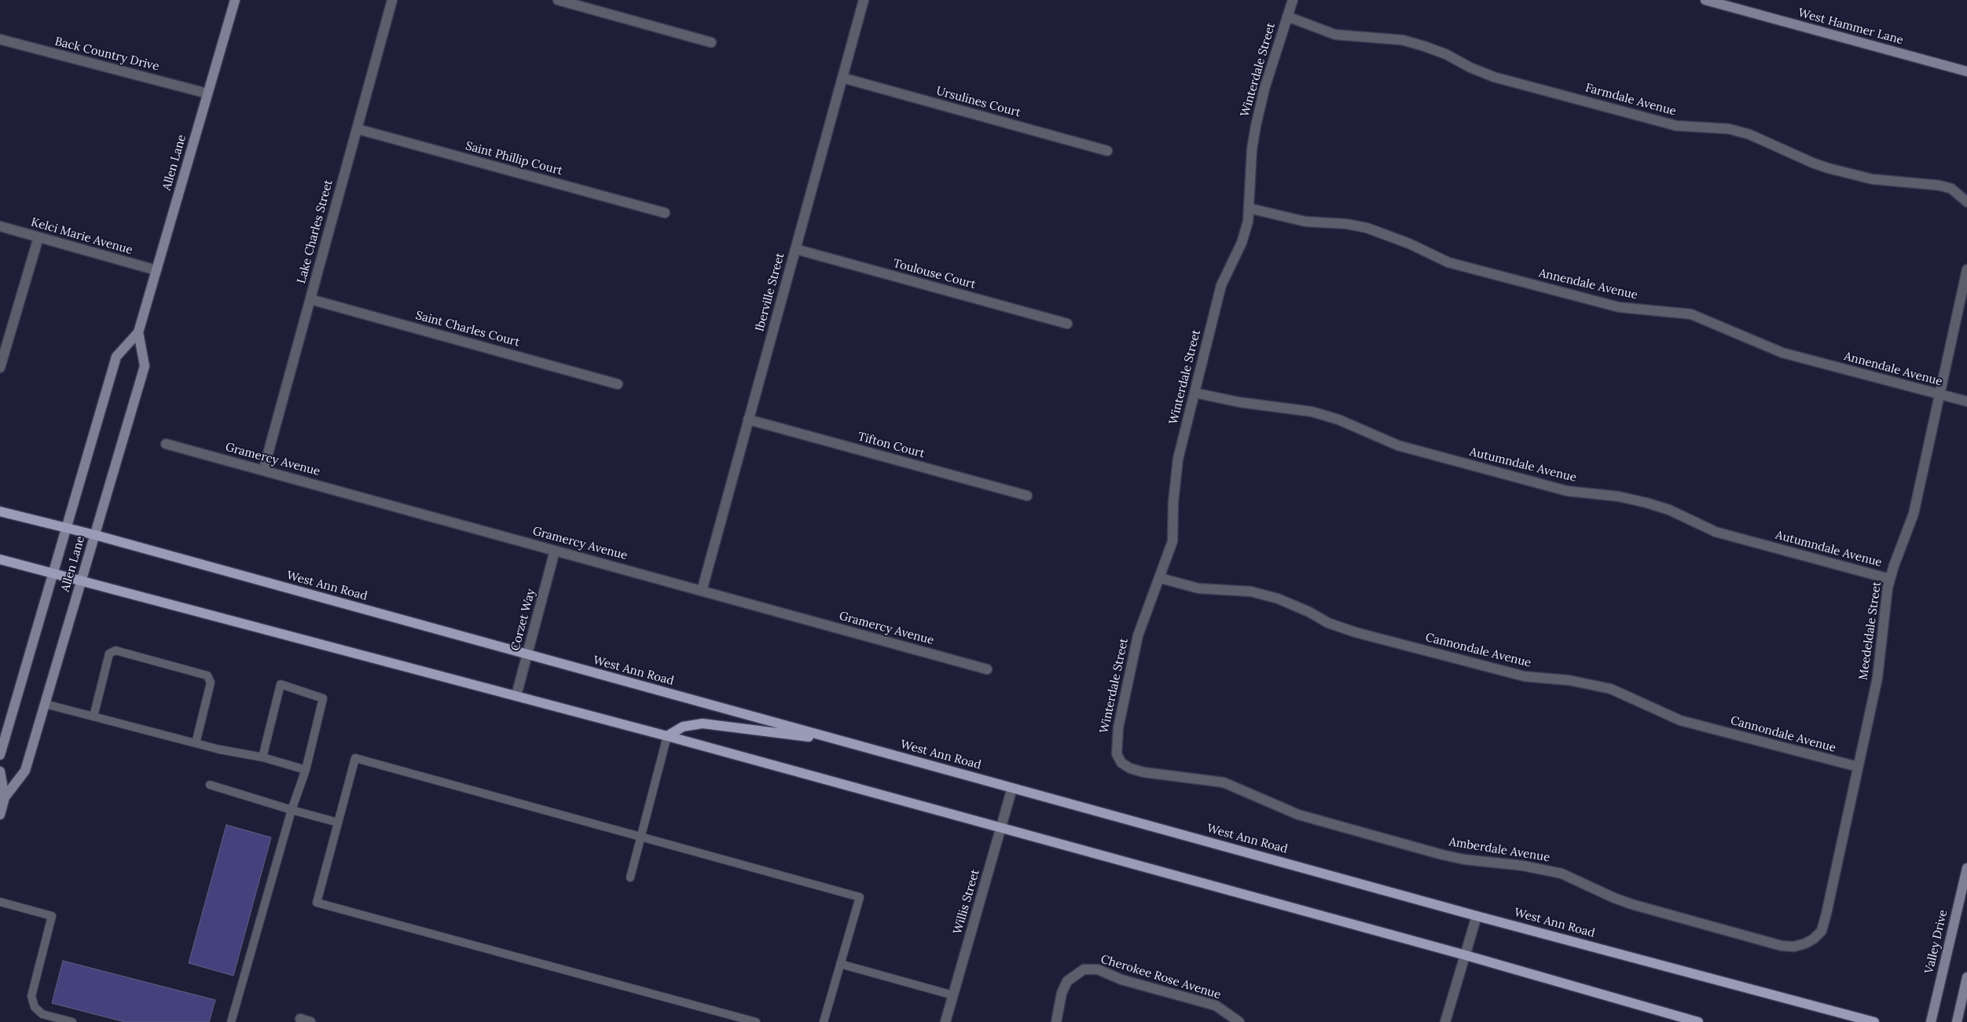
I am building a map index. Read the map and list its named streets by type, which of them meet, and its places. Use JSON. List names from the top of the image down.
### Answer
{
  "streets": {
    "main road": [
      "West Hammer Lane",
      "Allen Lane",
      "West Ann Road",
      "Valley Drive"
    ],
    "street": [
      "Back Country Drive",
      "Winterdale Street",
      "Farmdale Avenue",
      "Ursulines Court",
      "Saint Phillip Court",
      "Lake Charles Street",
      "Kelci Marie Avenue",
      "Toulouse Court",
      "Annendale Avenue",
      "Iberville Street",
      "Saint Charles Court",
      "Tifton Court",
      "Gramercy Avenue",
      "Autumndale Avenue",
      "Corzet Way",
      "Meedeldale Street",
      "Cannondale Avenue",
      "Amberdale Avenue",
      "Willis Street",
      "Cherokee Rose Avenue"
    ]
  },
  "crossings": [
    ["Back Country Drive", "Allen Lane"],
    ["Winterdale Street", "Farmdale Avenue"],
    ["Winterdale Street", "Annendale Avenue"],
    ["Winterdale Street", "Autumndale Avenue"],
    ["Winterdale Street", "Cannondale Avenue"],
    ["Winterdale Street", "Amberdale Avenue"],
    ["Ursulines Court", "Iberville Street"],
    ["Saint Phillip Court", "Lake Charles Street"],
    ["Allen Lane", "Kelci Marie Avenue"],
    ["Allen Lane", "West Ann Road"],
    ["Lake Charles Street", "Saint Charles Court"],
    ["Lake Charles Street", "Gramercy Avenue"],
    ["Toulouse Court", "Iberville Street"],
    ["Annendale Avenue", "Meedeldale Street"],
    ["Iberville Street", "Tifton Court"],
    ["Iberville Street", "Gramercy Avenue"],
    ["Gramercy Avenue", "Corzet Way"],
    ["Autumndale Avenue", "Meedeldale Street"],
    ["West Ann Road", "Corzet Way"],
    ["West Ann Road", "Willis Street"],
    ["Meedeldale Street", "Cannondale Avenue"],
    ["Meedeldale Street", "Amberdale Avenue"]
  ]
}
